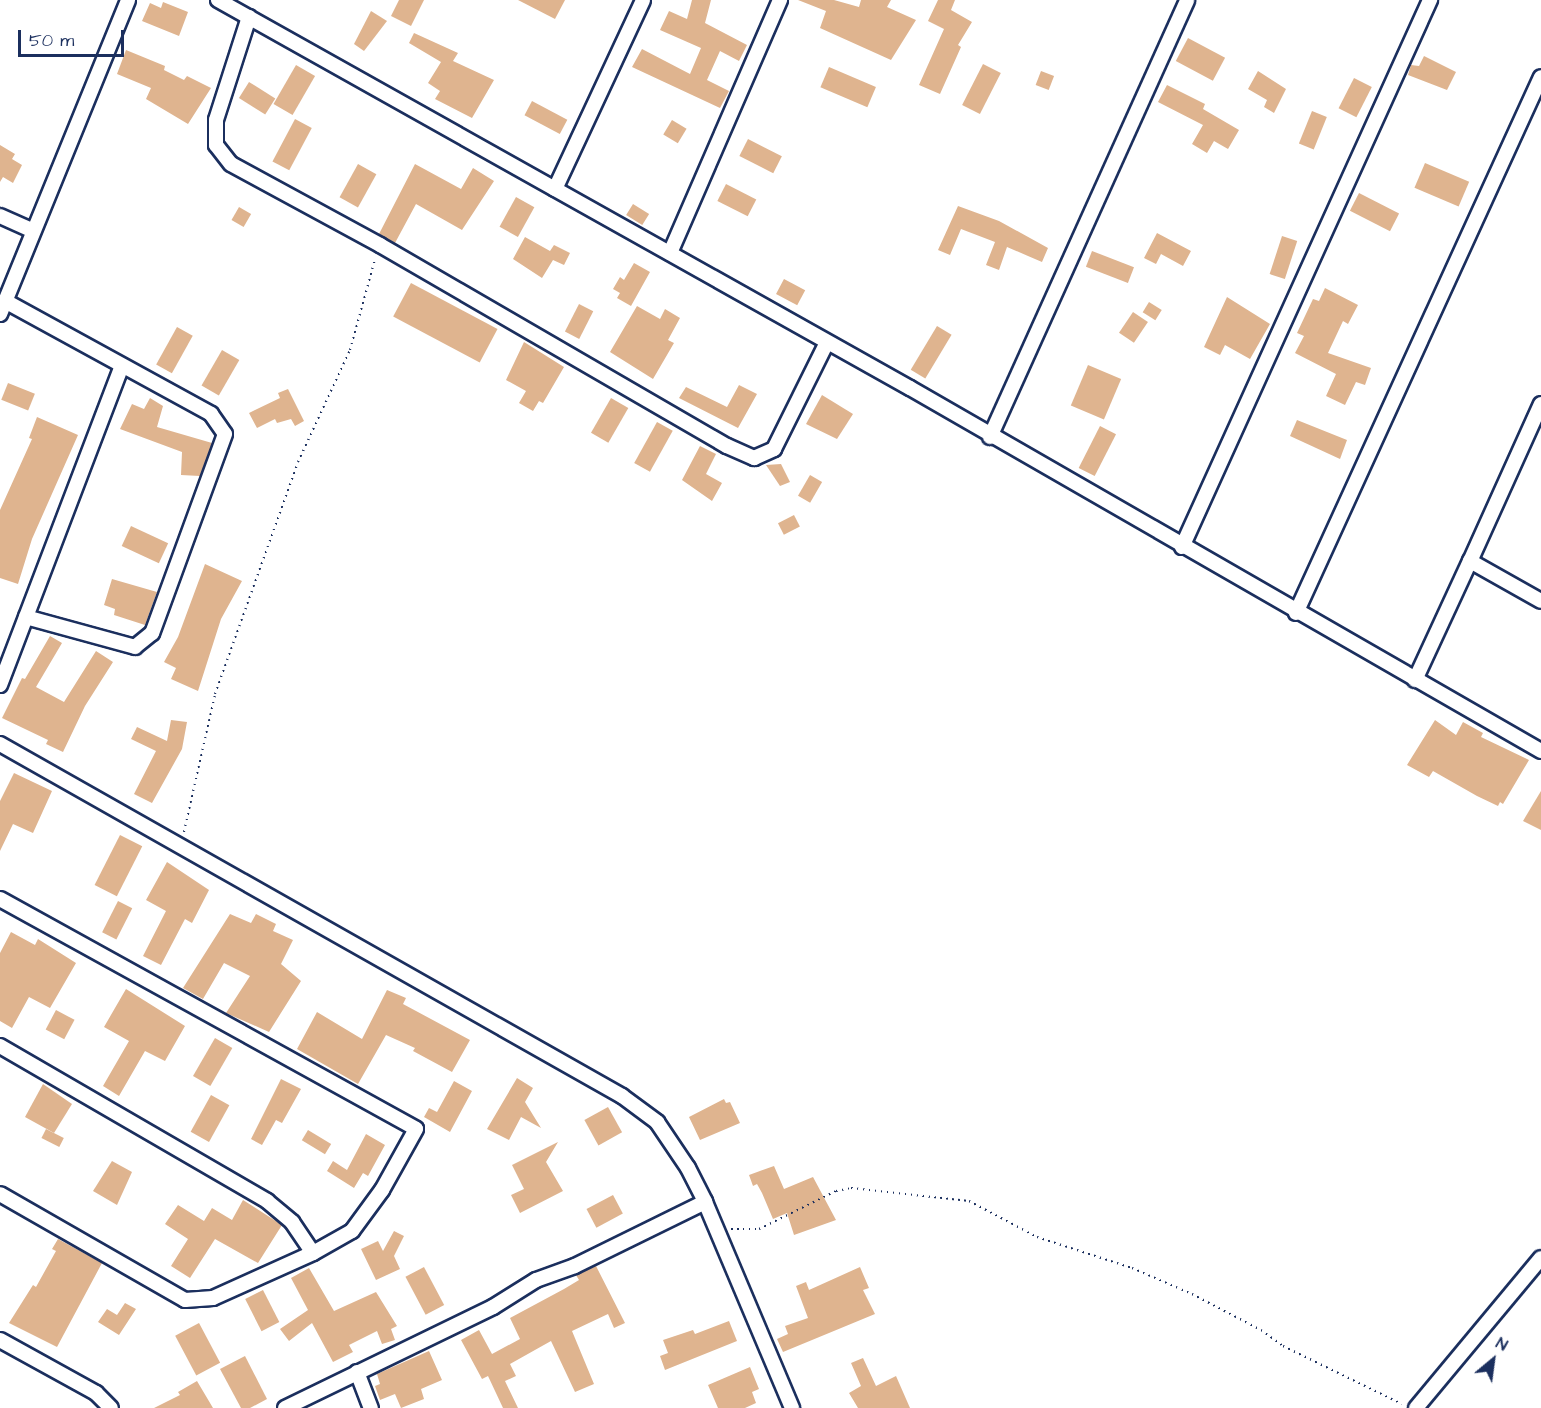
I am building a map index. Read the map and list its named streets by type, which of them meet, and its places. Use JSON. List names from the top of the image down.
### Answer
{
  "scale_bar": "50 m",
  "north": "top right"
}
